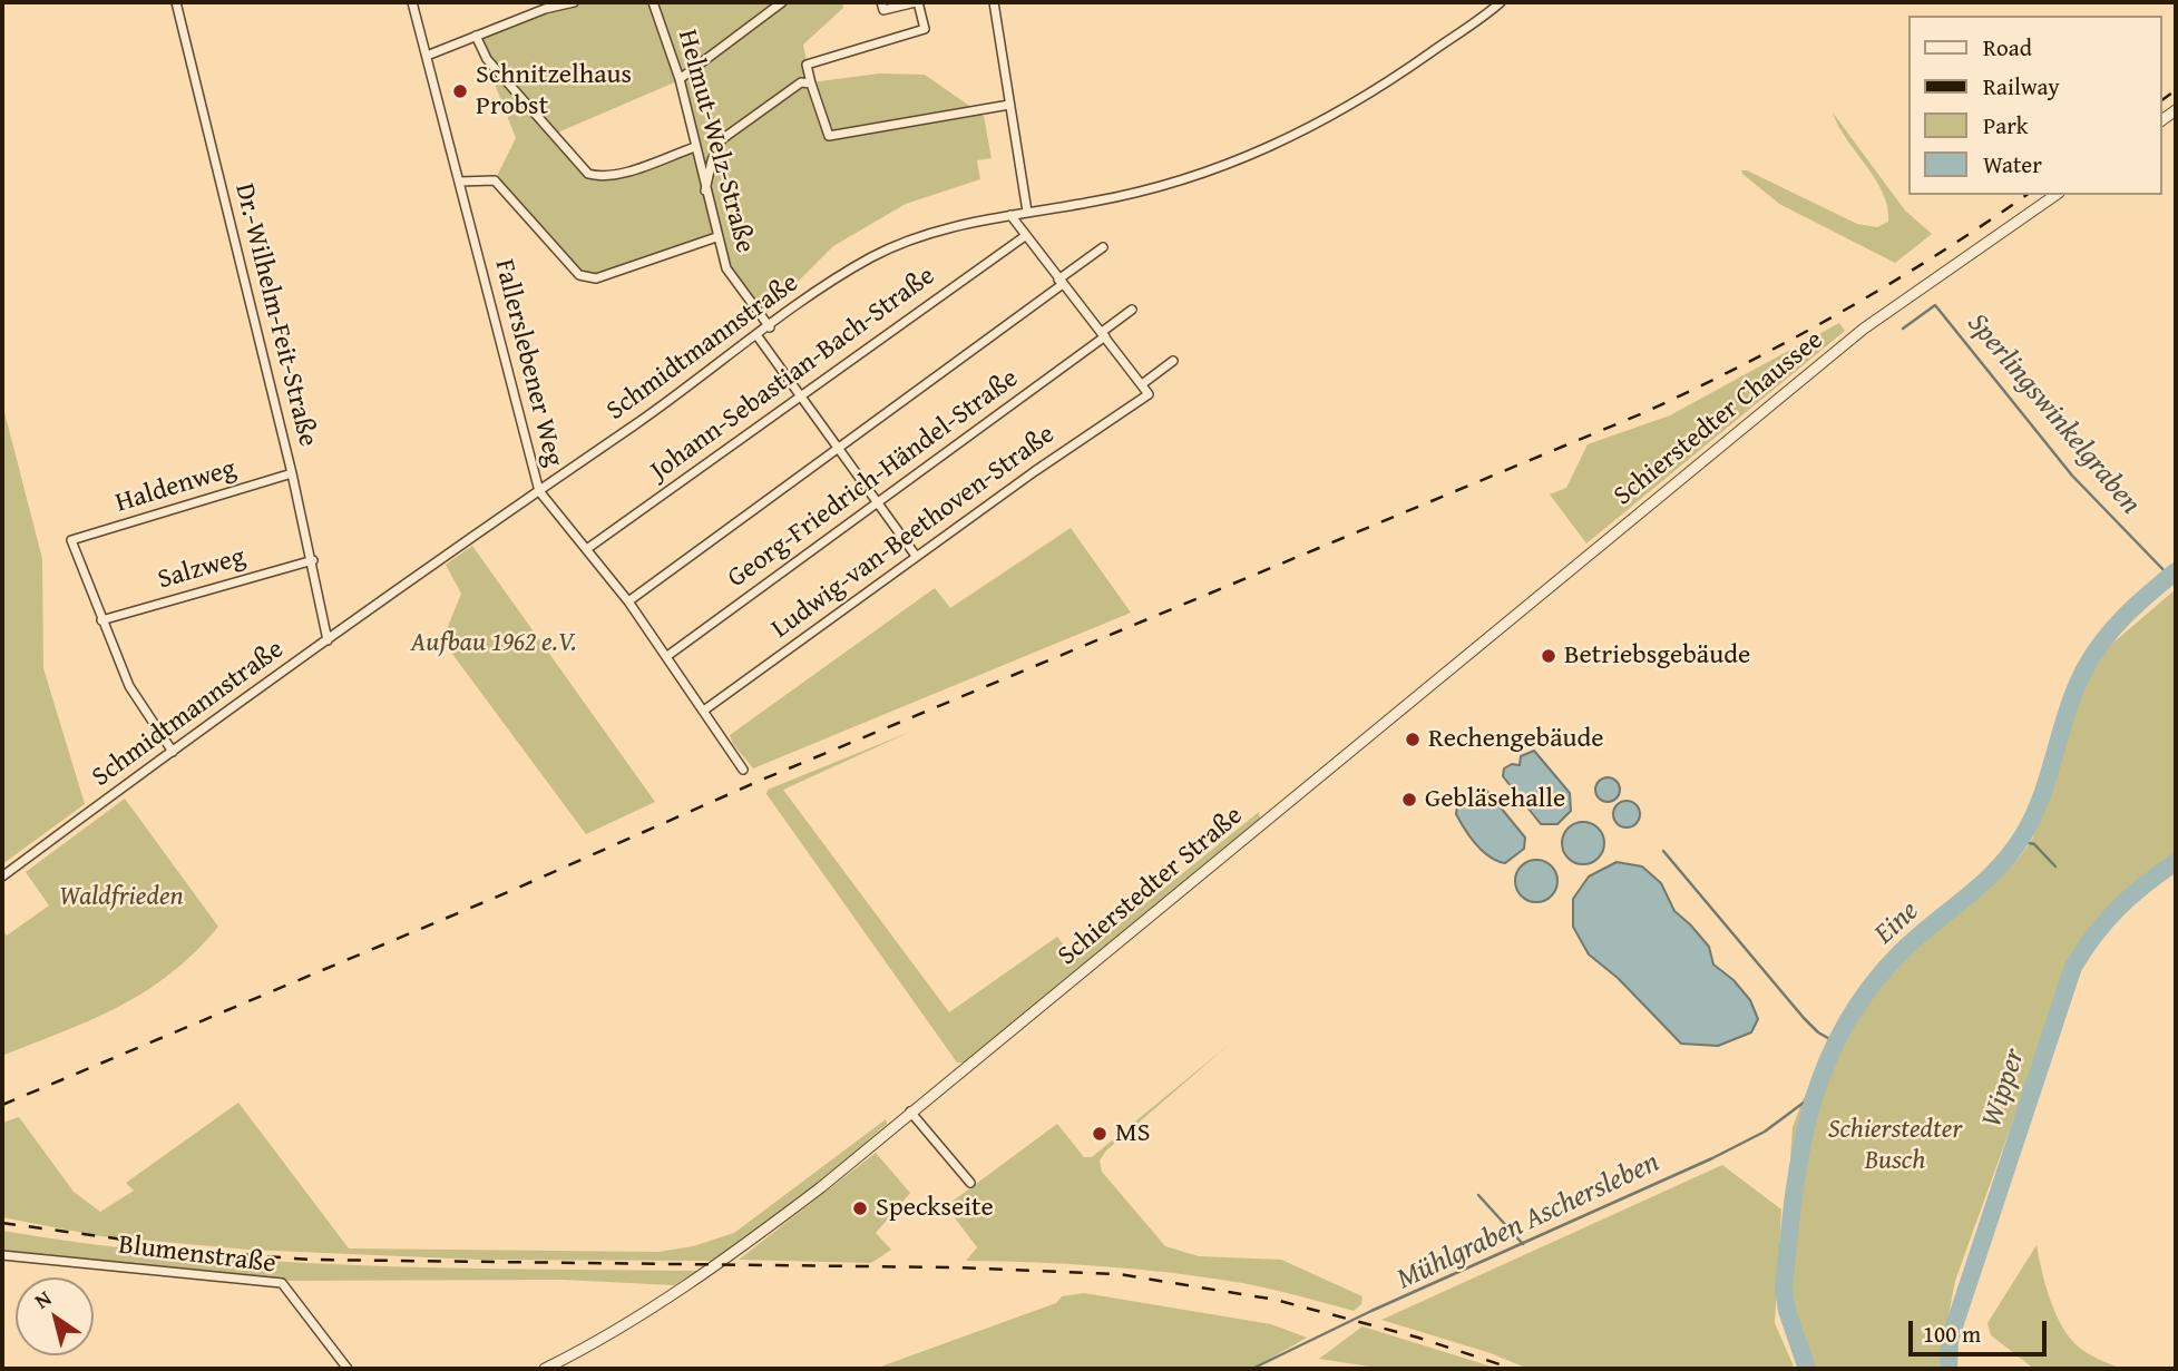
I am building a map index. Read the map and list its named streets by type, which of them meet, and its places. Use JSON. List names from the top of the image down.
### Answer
{
  "streets": {
    "street": [
      "Helmut-Welz-Straße",
      "Dr.-Wilhelm-Feit-Straße",
      "Schmidtmannstraße",
      "Fallerslebener Weg",
      "Johann-Sebastian-Bach-Straße",
      "Schierstedter Chaussee",
      "Georg-Friedrich-Händel-Straße",
      "Haldenweg",
      "Ludwig-van-Beethoven-Straße",
      "Salzweg",
      "Schierstedter Straße",
      "Blumenstraße"
    ]
  },
  "crossings": [
    ["Helmut-Welz-Straße", "Schmidtmannstraße"],
    ["Dr.-Wilhelm-Feit-Straße", "Schmidtmannstraße"],
    ["Dr.-Wilhelm-Feit-Straße", "Haldenweg"],
    ["Dr.-Wilhelm-Feit-Straße", "Salzweg"],
    ["Schmidtmannstraße", "Fallerslebener Weg"],
    ["Fallerslebener Weg", "Johann-Sebastian-Bach-Straße"],
    ["Fallerslebener Weg", "Georg-Friedrich-Händel-Straße"],
    ["Fallerslebener Weg", "Ludwig-van-Beethoven-Straße"],
    ["Schierstedter Chaussee", "Schierstedter Straße"],
    ["Haldenweg", "Salzweg"]
  ],
  "water": [
    "Sperlingswinkelgraben",
    "Eine",
    "Wipper",
    "Mühlgraben Aschersleben"
  ],
  "parks": ["Aufbau 1962 e.V.", "Waldfrieden", "Schierstedter Busch"],
  "places": [
    "Schnitzelhaus Probst",
    "Betriebsgebäude",
    "Rechengebäude",
    "Gebläsehalle",
    "MS",
    "Speckseite"
  ],
  "legend": [
    "Road",
    "Railway",
    "Park",
    "Water"
  ],
  "scale_bar": "100 m",
  "north": "top left"
}
